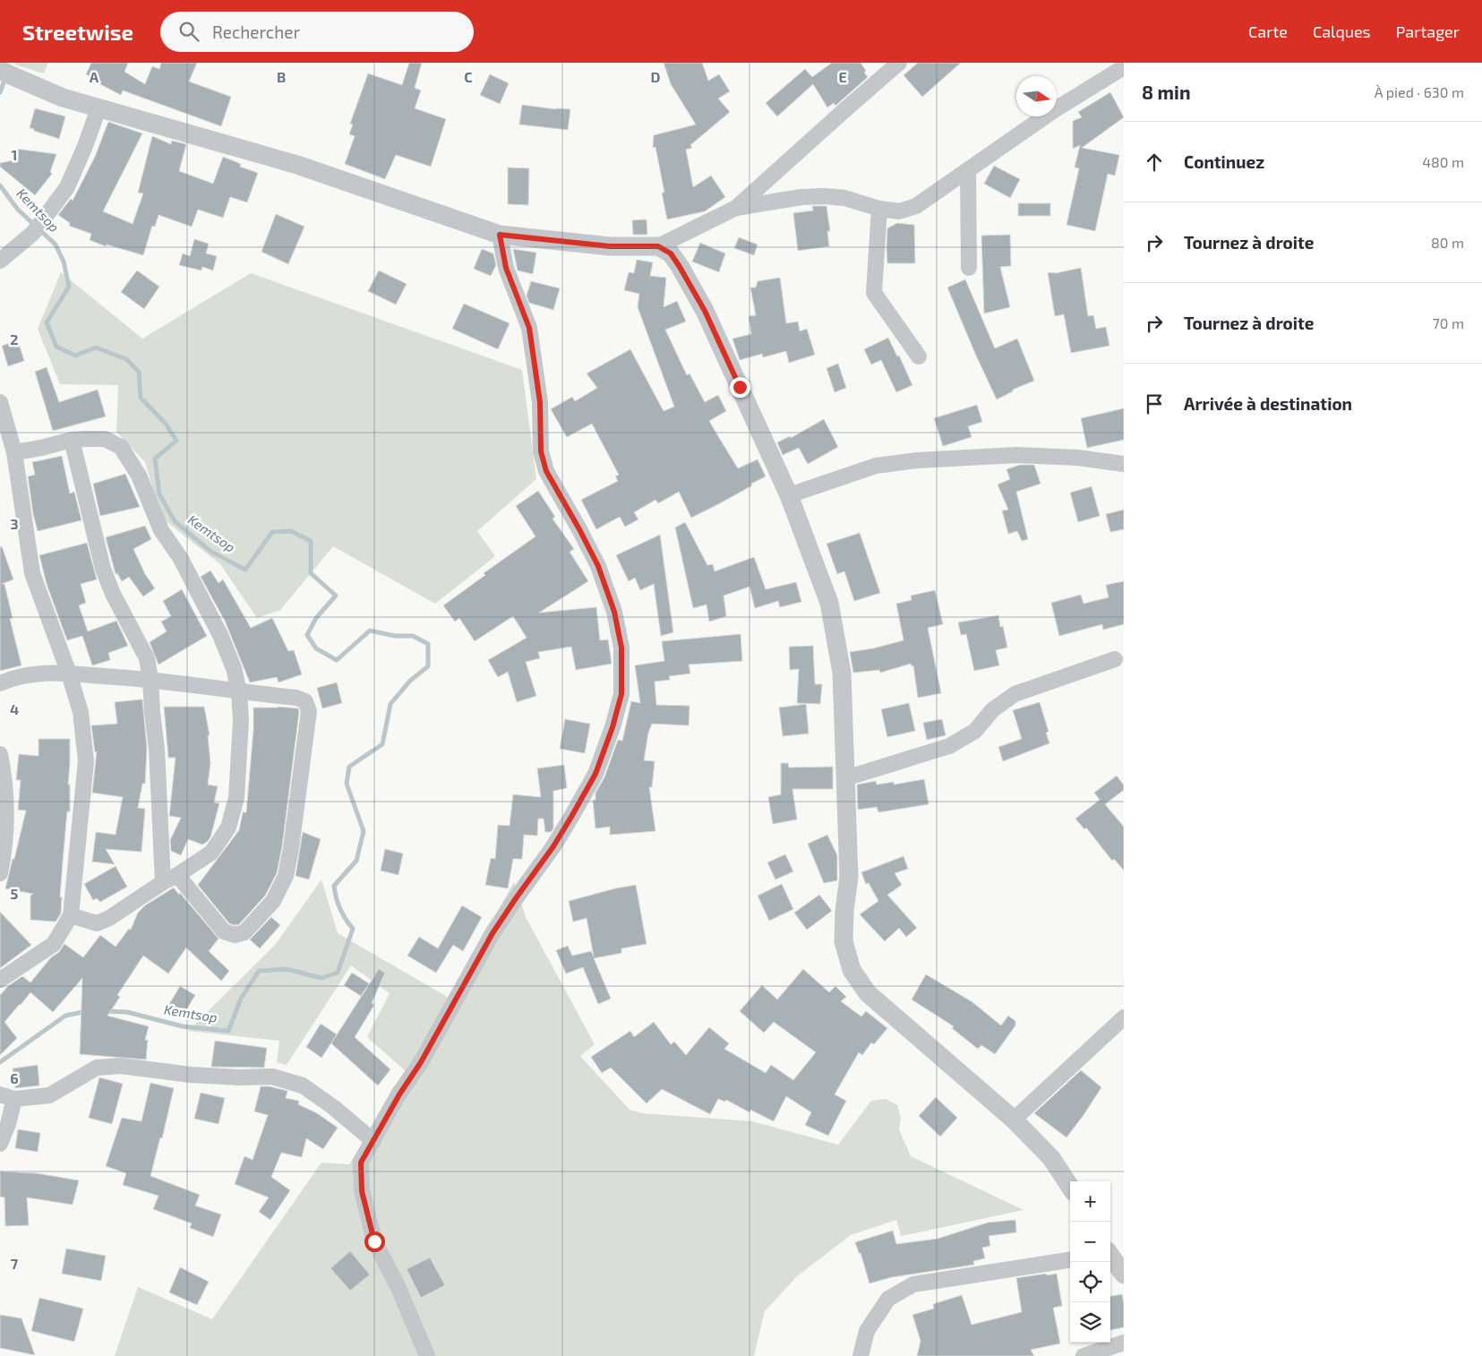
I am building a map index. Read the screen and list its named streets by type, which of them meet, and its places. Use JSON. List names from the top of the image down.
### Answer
{
  "water": ["Kemtsop"],
  "north": "right",
  "page": {
    "header": "Streetwise",
    "search": "Rechercher",
    "nav": ["Carte", "Calques", "Partager"],
    "heading": ["8 min", "À pied · 630 m"],
    "list": [
      ["Continuez", "480 m"],
      ["Tournez à droite", "80 m"],
      ["Tournez à droite", "70 m"],
      "Arrivée à destination"
    ],
    "map_buttons": ["+", "−"]
  },
  "grid": {
    "columns": [
      "A",
      "B",
      "C",
      "D",
      "E"
    ],
    "rows": [
      "1",
      "2",
      "3",
      "4",
      "5",
      "6",
      "7"
    ]
  }
}
